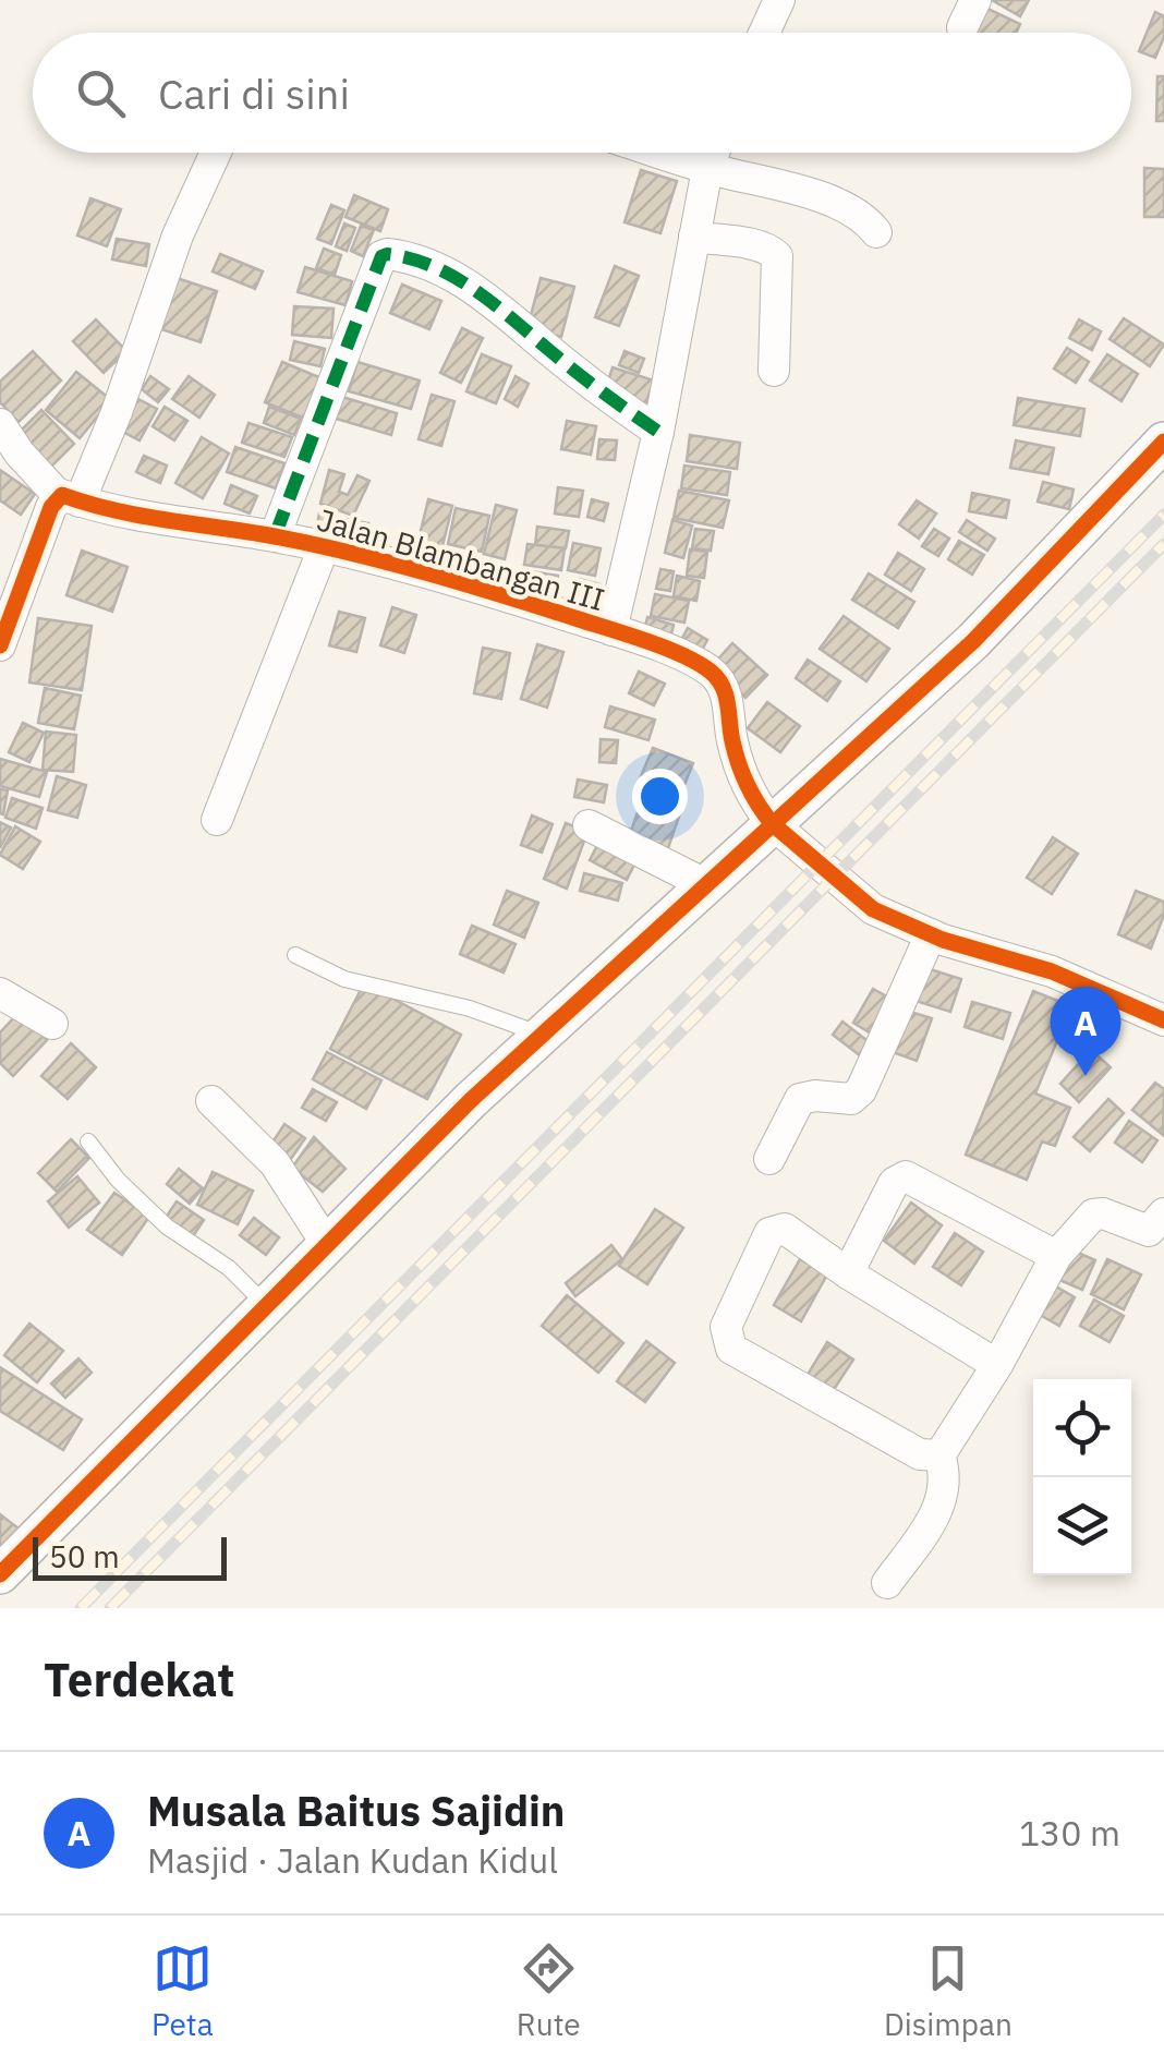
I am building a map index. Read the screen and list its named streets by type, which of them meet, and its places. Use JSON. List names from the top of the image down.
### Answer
{
  "streets": {
    "street": ["Jalan Blambangan III"]
  },
  "scale_bar": "50 m",
  "page": {
    "search": "Cari di sini",
    "pins": "A",
    "scale": "50 m",
    "heading": "Terdekat",
    "list": [
      {
        "mark": "A",
        "name": "Musala Baitus Sajidin",
        "note": "Masjid · Jalan Kudan Kidul",
        "value": "130 m"
      }
    ],
    "nav": ["Peta", "Rute", "Disimpan"]
  }
}
